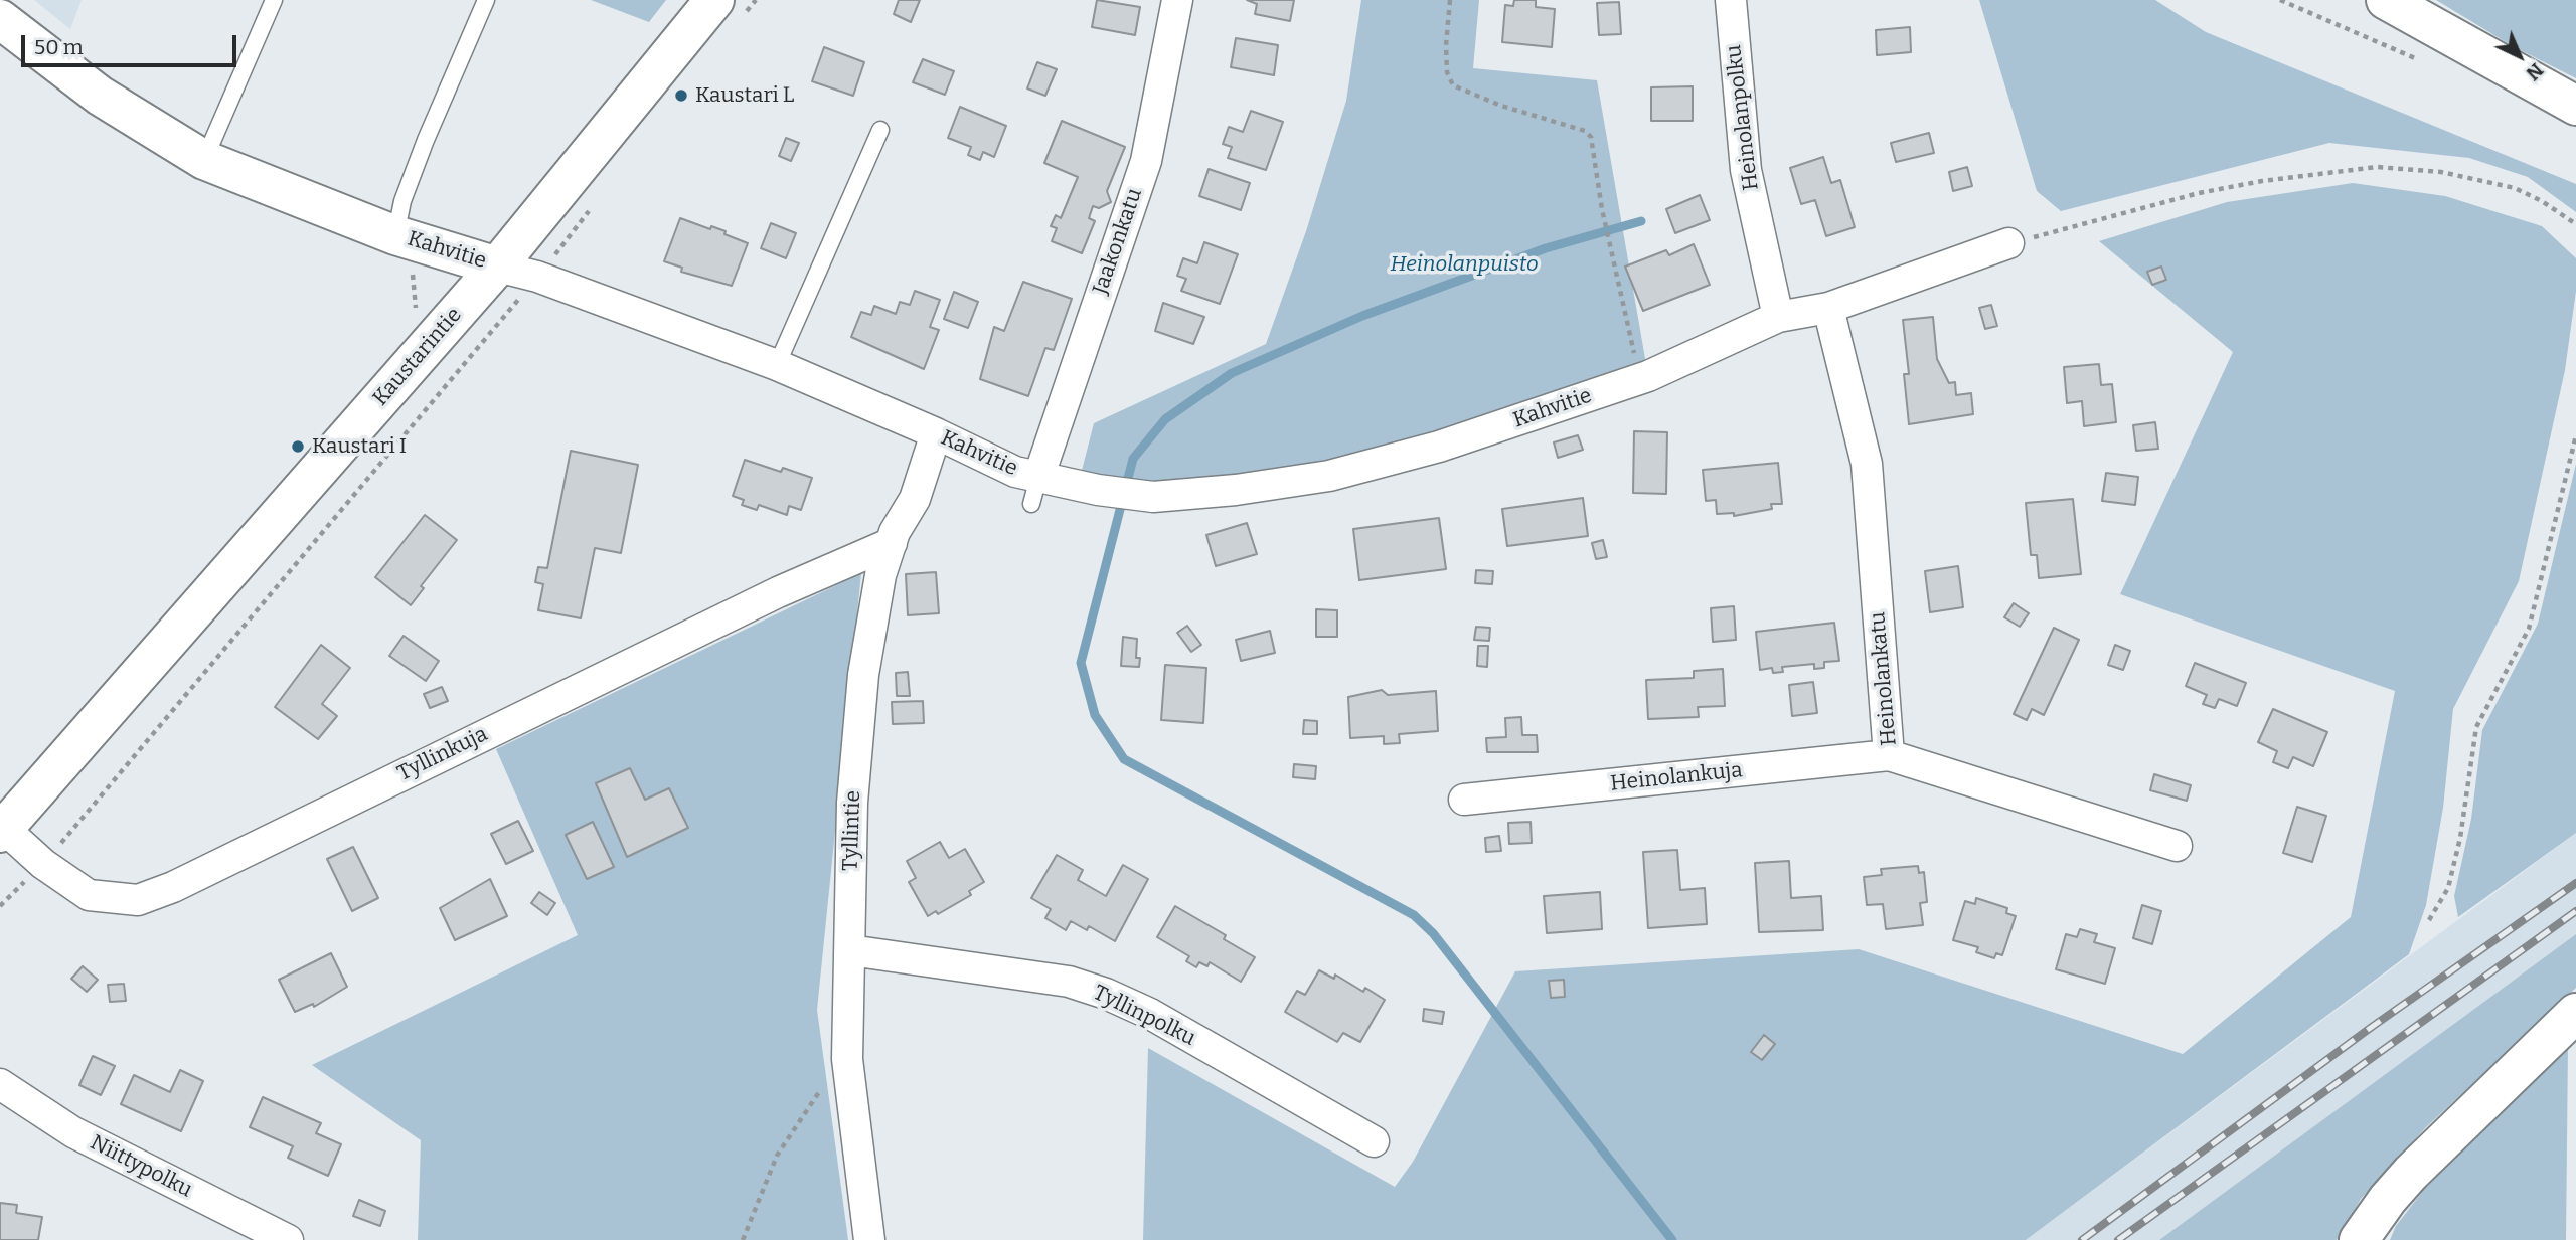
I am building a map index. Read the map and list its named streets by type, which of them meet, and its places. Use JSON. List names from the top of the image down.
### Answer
{
  "streets": {
    "main road": ["Kahvitie", "Kaustarintie"],
    "street": [
      "Heinolanpolku",
      "Jaakonkatu",
      "Heinolankatu",
      "Tyllinkuja",
      "Heinolankuja",
      "Tyllintie",
      "Tyllinpolku",
      "Niittypolku"
    ]
  },
  "crossings": [
    ["Heinolanpolku", "Kahvitie"],
    ["Jaakonkatu", "Kahvitie"],
    ["Kahvitie", "Kaustarintie"],
    ["Kahvitie", "Heinolankatu"],
    ["Kahvitie", "Tyllintie"],
    ["Kaustarintie", "Tyllinkuja"],
    ["Heinolankatu", "Heinolankuja"],
    ["Tyllinkuja", "Tyllintie"],
    ["Tyllintie", "Tyllinpolku"]
  ],
  "parks": ["Heinolanpuisto"],
  "places": ["Kaustari L", "Kaustari I"],
  "scale_bar": "50 m",
  "north": "bottom right"
}
